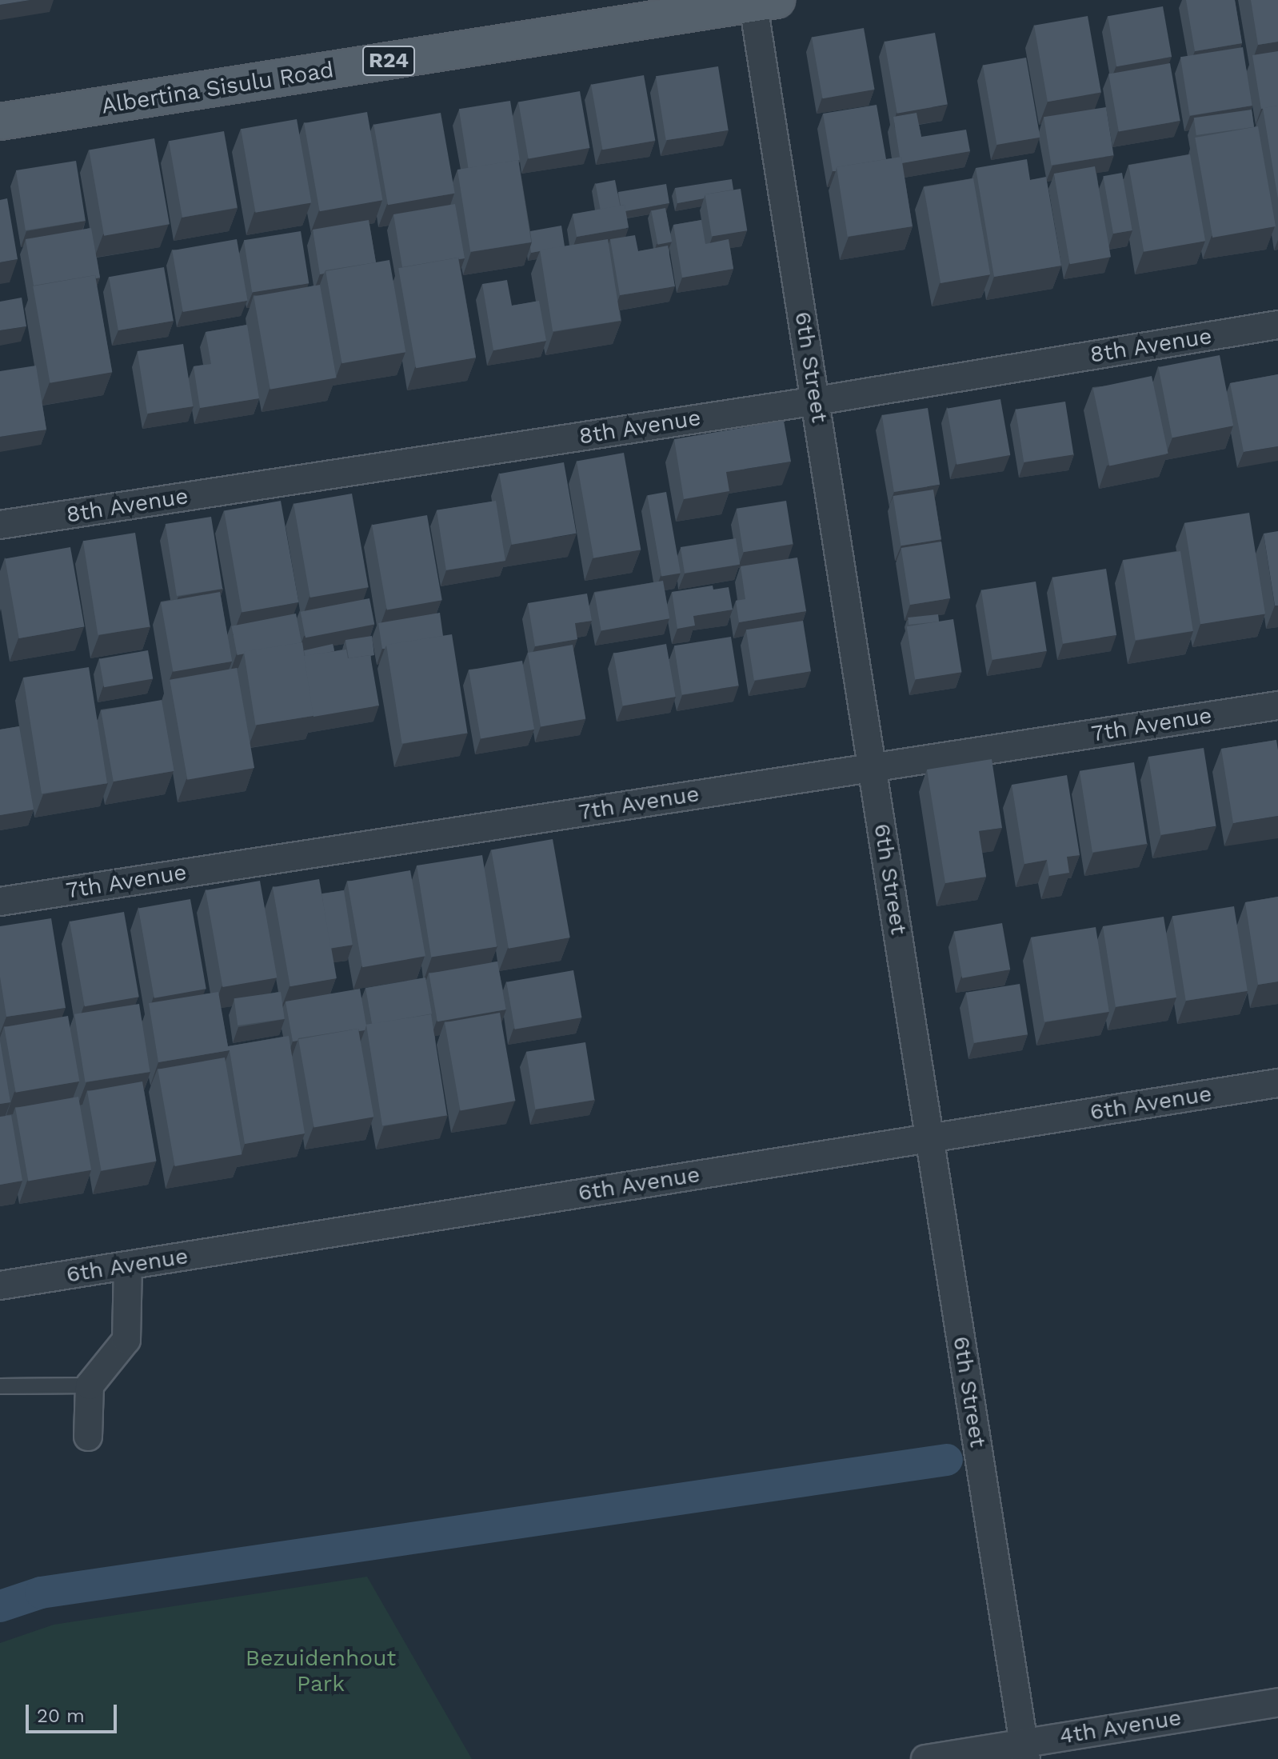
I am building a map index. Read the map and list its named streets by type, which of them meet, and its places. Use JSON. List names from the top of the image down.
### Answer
{
  "streets": {
    "main road": ["R24", "Albertina Sisulu Road"],
    "street": [
      "8th Avenue",
      "6th Street",
      "7th Avenue",
      "6th Avenue",
      "4th Avenue"
    ]
  },
  "crossings": [
    ["Albertina Sisulu Road", "6th Street"],
    ["8th Avenue", "6th Street"],
    ["6th Street", "7th Avenue"],
    ["6th Street", "6th Avenue"],
    ["6th Street", "4th Avenue"]
  ],
  "parks": ["Bezuidenhout Park"],
  "scale_bar": "20 m"
}
